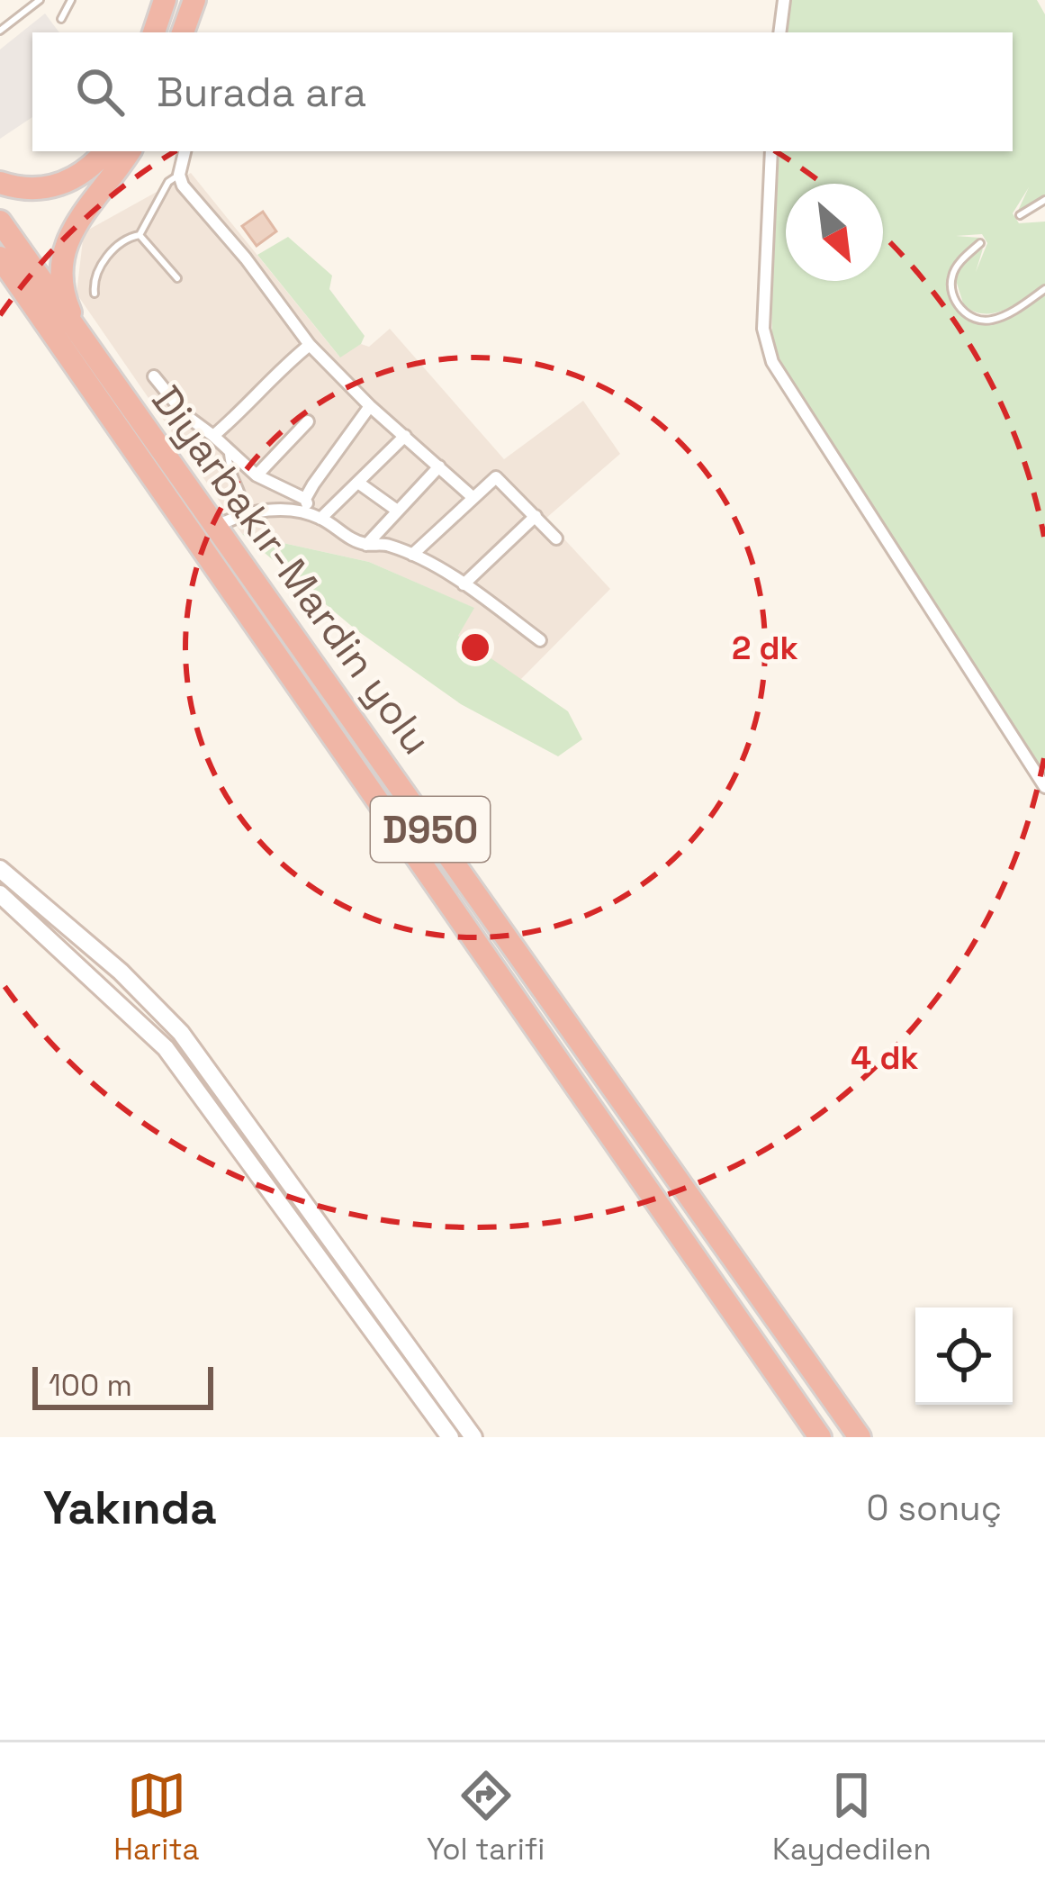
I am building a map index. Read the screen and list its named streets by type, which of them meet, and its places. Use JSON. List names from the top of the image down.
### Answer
{
  "streets": {
    "highway": ["Diyarbakır-Mardin yolu", "D950"]
  },
  "scale_bar": "100 m",
  "north": "bottom right",
  "page": {
    "search": "Burada ara",
    "scale": "100 m",
    "heading": ["Yakında", "0 sonuç"],
    "nav": ["Harita", "Yol tarifi", "Kaydedilen"]
  },
  "rings": ["2 dk", "4 dk"]
}
